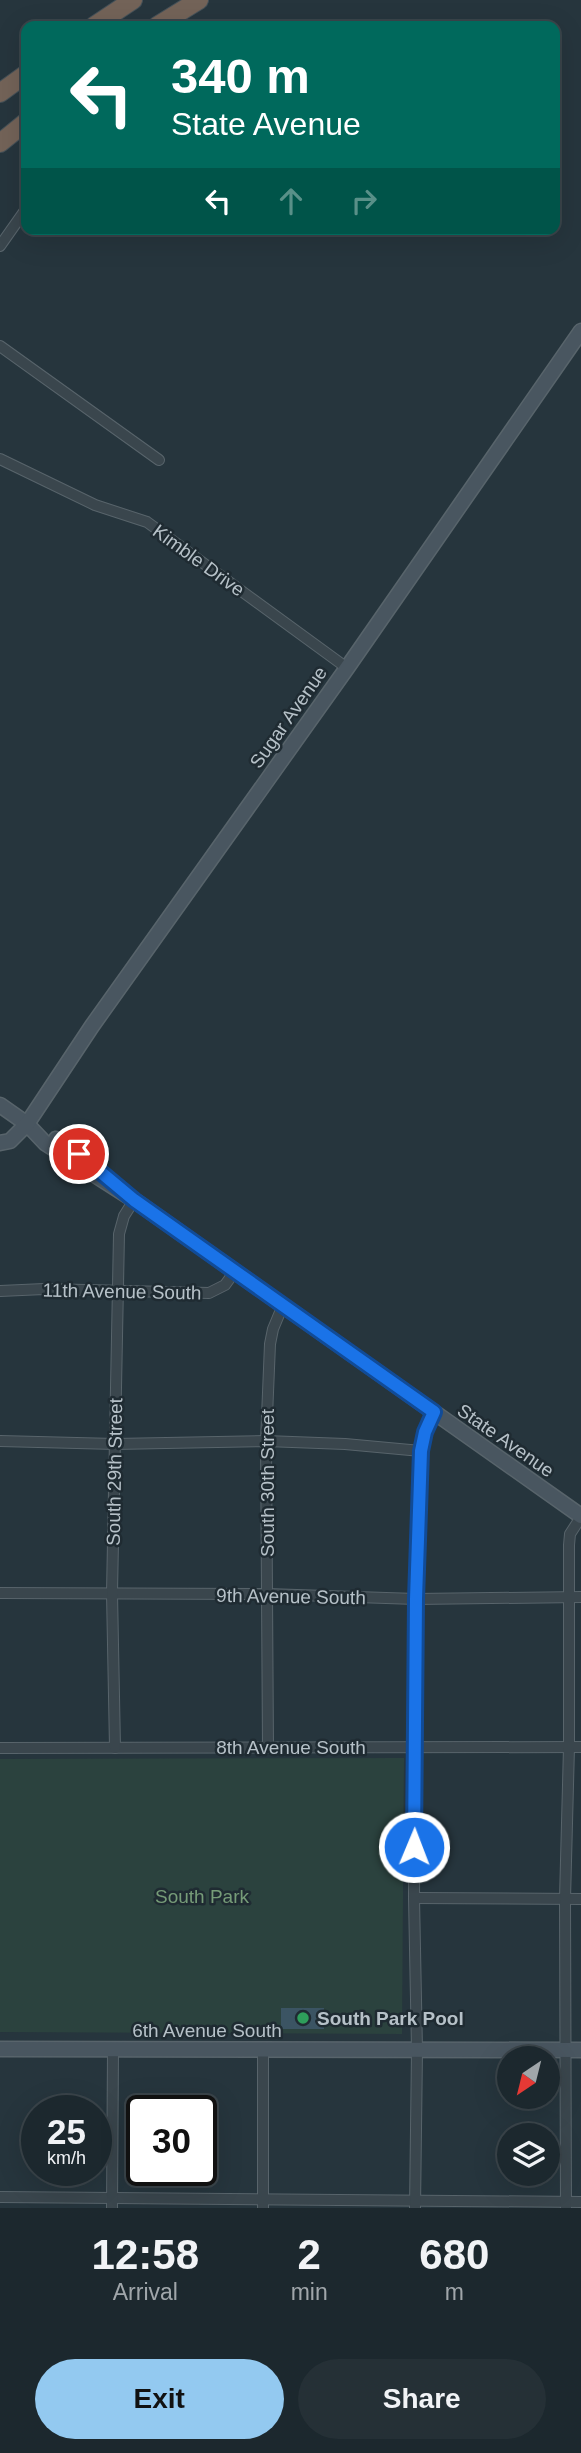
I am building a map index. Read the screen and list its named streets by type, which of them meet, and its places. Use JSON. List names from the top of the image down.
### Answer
{
  "streets": {
    "main road": ["Sugar Avenue", "State Avenue", "6th Avenue South"],
    "street": [
      "Kimble Drive",
      "11th Avenue South",
      "South 29th Street",
      "South 30th Street",
      "9th Avenue South",
      "8th Avenue South"
    ]
  },
  "crossings": [
    ["Kimble Drive", "Sugar Avenue"],
    ["Sugar Avenue", "State Avenue"],
    ["11th Avenue South", "State Avenue"],
    ["11th Avenue South", "South 29th Street"],
    ["State Avenue", "South 29th Street"],
    ["State Avenue", "South 30th Street"],
    ["South 29th Street", "9th Avenue South"],
    ["South 29th Street", "8th Avenue South"],
    ["South 30th Street", "9th Avenue South"],
    ["South 30th Street", "8th Avenue South"]
  ],
  "parks": ["South Park"],
  "places": ["South Park Pool"],
  "north": "bottom left",
  "page": {
    "turn": ["340 m", "State Avenue"],
    "speed": "25 km/h",
    "limit": "30",
    "eta": [
      "12:58",
      "Arrival",
      "2",
      "min",
      "680",
      "m"
    ],
    "buttons": ["Exit", "Share"]
  }
}
